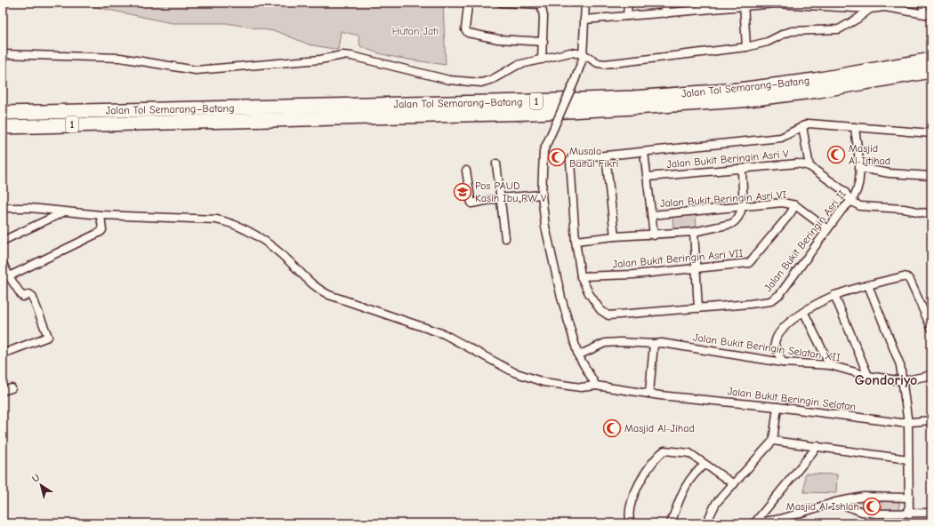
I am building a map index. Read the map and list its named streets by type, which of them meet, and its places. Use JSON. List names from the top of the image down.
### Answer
{
  "streets": {
    "highway": ["Jalan Tol Semarang–Batang", "1"],
    "street": [
      "Jalan Bukit Beringin Asri V",
      "Jalan Bukit Beringin Asri VI",
      "Jalan Bukit Beringin Asri II",
      "Jalan Bukit Beringin Asri VII",
      "Jalan Bukit Beringin Selatan XII",
      "Jalan Bukit Beringin Selatan"
    ]
  },
  "crossings": [
    ["Jalan Bukit Beringin Asri VI", "Jalan Bukit Beringin Asri VII"],
    ["Jalan Bukit Beringin Asri II", "Jalan Bukit Beringin Asri VII"]
  ],
  "districts": ["Gondoriyo"],
  "parks": ["Hutan Jati"],
  "places": {
    "mosque": [
      "Masjid Al-Ijtihad",
      "Musala Baitul Fikri",
      "Masjid Al-Jihad",
      "Masjid Al Ishlah"
    ],
    "school or university": ["Pos PAUD Kasih Ibu RW V"]
  },
  "north": "top left"
}
